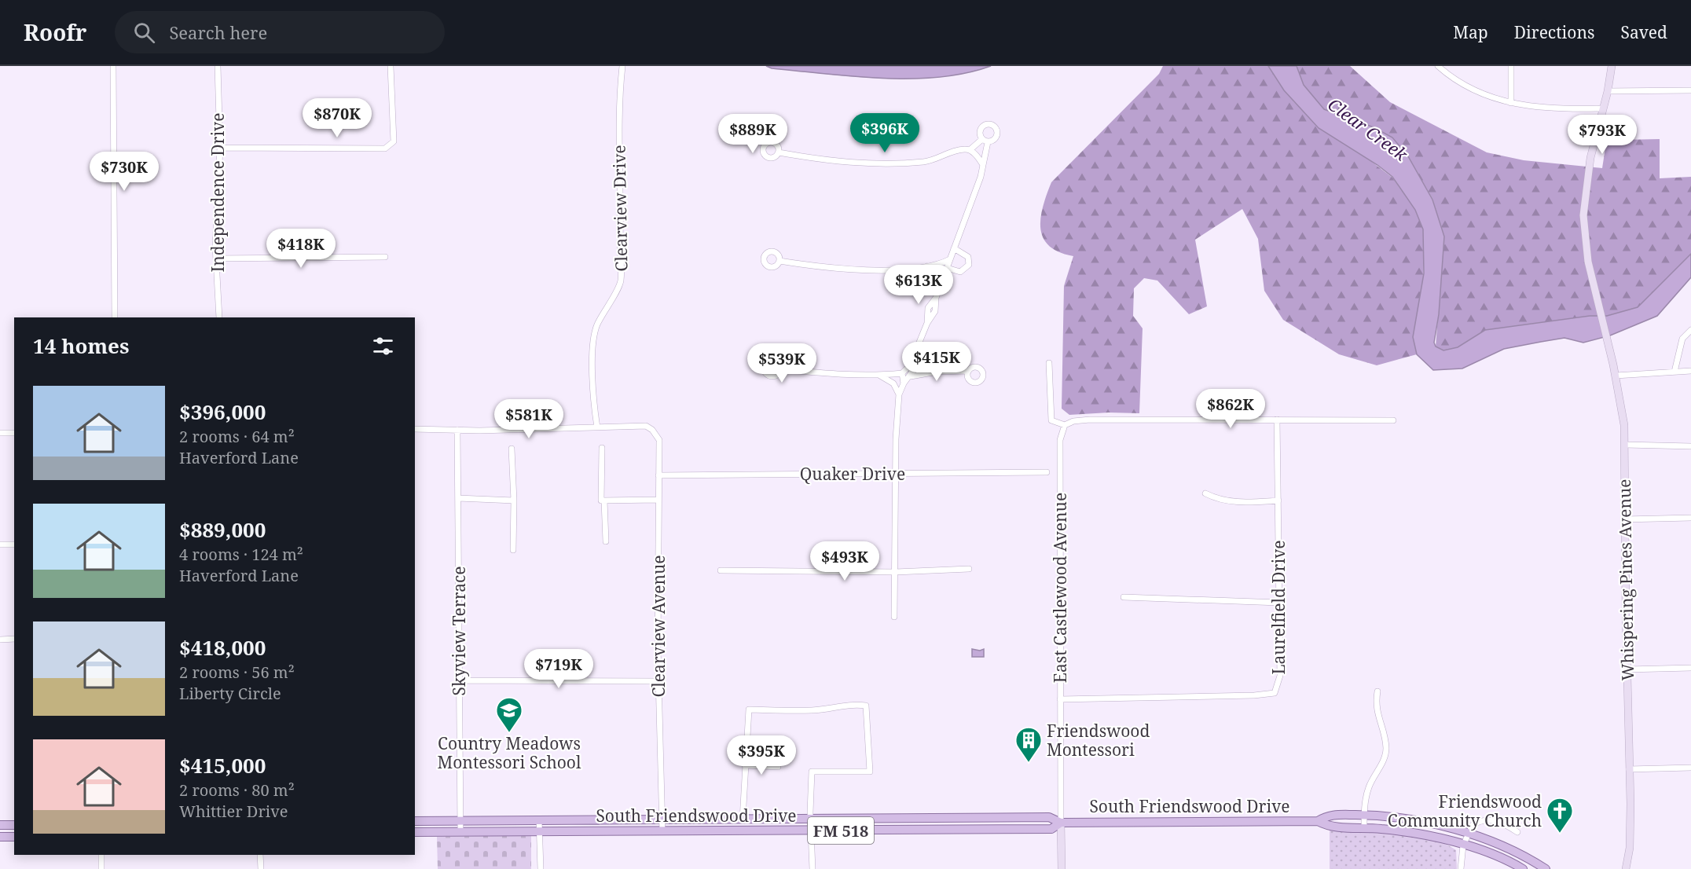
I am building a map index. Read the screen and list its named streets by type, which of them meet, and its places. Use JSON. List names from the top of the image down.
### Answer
{
  "streets": {
    "main road": ["Whispering Pines Avenue", "South Friendswood Drive", "FM 518"],
    "street": [
      "Independence Drive",
      "Clearview Drive",
      "Quaker Drive",
      "East Castlewood Avenue",
      "Laurelfield Drive",
      "Clearview Avenue",
      "Skyview Terrace"
    ]
  },
  "crossings": [
    ["Clearview Drive", "Clearview Avenue"],
    ["Quaker Drive", "Clearview Avenue"],
    ["East Castlewood Avenue", "Laurelfield Drive"],
    ["East Castlewood Avenue", "South Friendswood Drive"],
    ["Clearview Avenue", "South Friendswood Drive"],
    ["Skyview Terrace", "South Friendswood Drive"]
  ],
  "water": ["Clear Creek"],
  "places": {
    "school or university": ["Country Meadows Montessori School"],
    "building": ["Friendswood Montessori"],
    "church": ["Friendswood Community Church"]
  },
  "page": {
    "header": "Roofr",
    "search": "Search here",
    "nav": ["Map", "Directions", "Saved"],
    "price": [
      "$870K",
      "$396K",
      "$889K",
      "$793K",
      "$730K",
      "$418K",
      "$613K",
      "$415K",
      "$539K",
      "$862K",
      "$581K",
      "$493K",
      "$719K",
      "$395K"
    ],
    "heading": "14 homes",
    "list": [
      {
        "name": "$396,000",
        "note": "2 rooms · 64 m² · Haverford Lane"
      },
      {
        "name": "$889,000",
        "note": "4 rooms · 124 m² · Haverford Lane"
      },
      {
        "name": "$418,000",
        "note": "2 rooms · 56 m² · Liberty Circle"
      },
      {
        "name": "$415,000",
        "note": "2 rooms · 80 m² · Whittier Drive"
      }
    ]
  }
}
